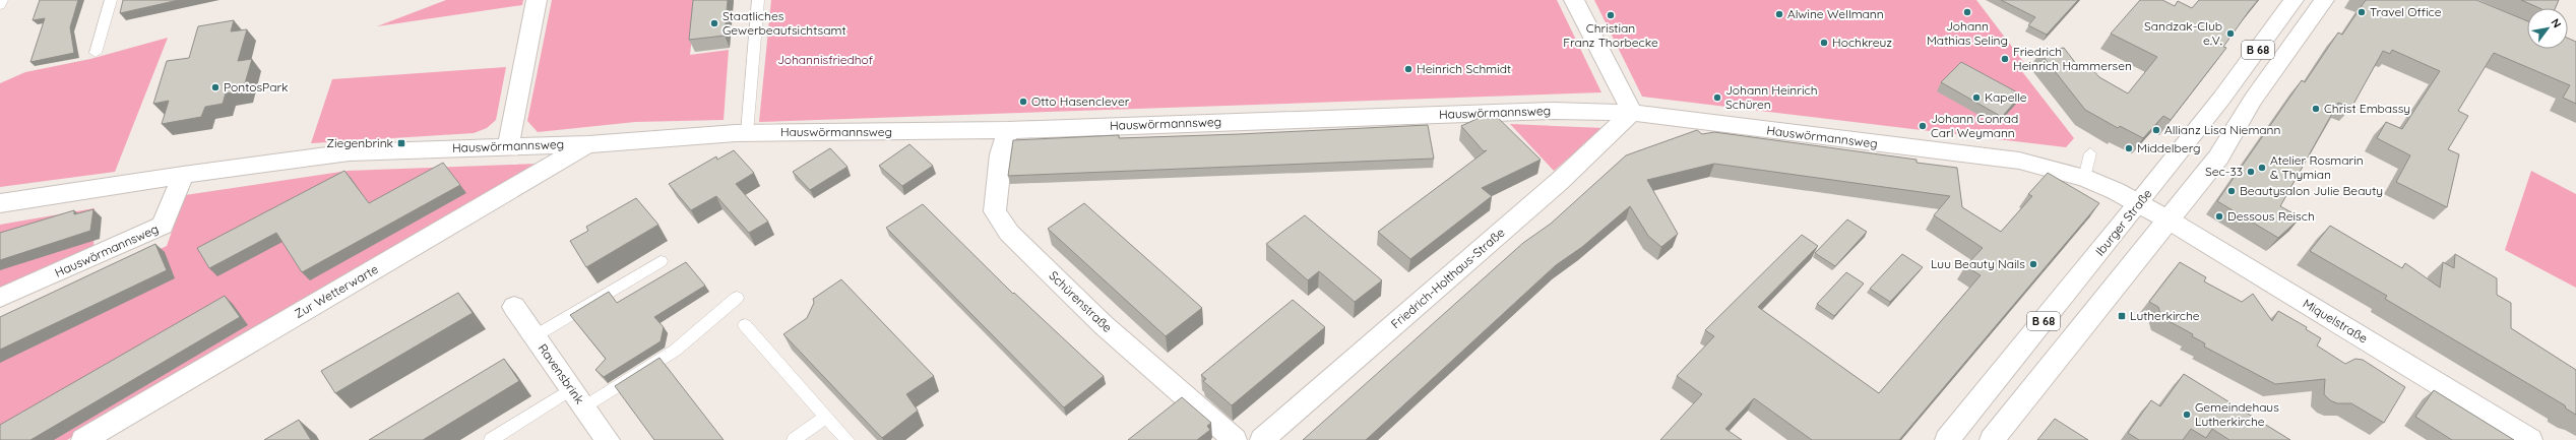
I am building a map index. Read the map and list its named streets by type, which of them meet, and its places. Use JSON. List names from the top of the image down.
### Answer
{
  "streets": {
    "street": [
      "B 68",
      "Hauswörmannsweg",
      "Iburger Straße",
      "Friedrich-Holthaus-Straße",
      "Zur Wetterwarte",
      "Schürenstraße",
      "Miquelstraße",
      "Ravensbrink"
    ]
  },
  "crossings": [
    ["B 68", "Miquelstraße"],
    ["Hauswörmannsweg", "Iburger Straße"],
    ["Hauswörmannsweg", "Friedrich-Holthaus-Straße"],
    ["Hauswörmannsweg", "Zur Wetterwarte"],
    ["Hauswörmannsweg", "Schürenstraße"],
    ["Hauswörmannsweg", "Miquelstraße"],
    ["Iburger Straße", "Miquelstraße"]
  ],
  "parks": ["Johannisfriedhof"],
  "places": {
    "other": [
      "Johann Mathias Seling",
      "Travel Office",
      "Alwine Wellmann",
      "Christian Franz Thorbecke",
      "Staatliches Gewerbeaufsichtsamt",
      "Sandzak-Club e.V.",
      "Hochkreuz",
      "Friedrich Heinrich Hammersen",
      "Heinrich Schmidt",
      "PontosPark",
      "Johann Heinrich Schüren",
      "Kapelle",
      "Otto Hasenclever",
      "Christ Embassy",
      "Johann Conrad Carl Weymann",
      "Allianz Lisa Niemann",
      "Middelberg",
      "Atelier Rosmarin & Thymian",
      "Sec-33",
      "Beautysalon Julie Beauty",
      "Dessous Reisch",
      "Luu Beauty Nails",
      "Gemeindehaus Lutherkirche"
    ],
    "transit": ["Ziegenbrink", "Lutherkirche"]
  },
  "north": "top right"
}
